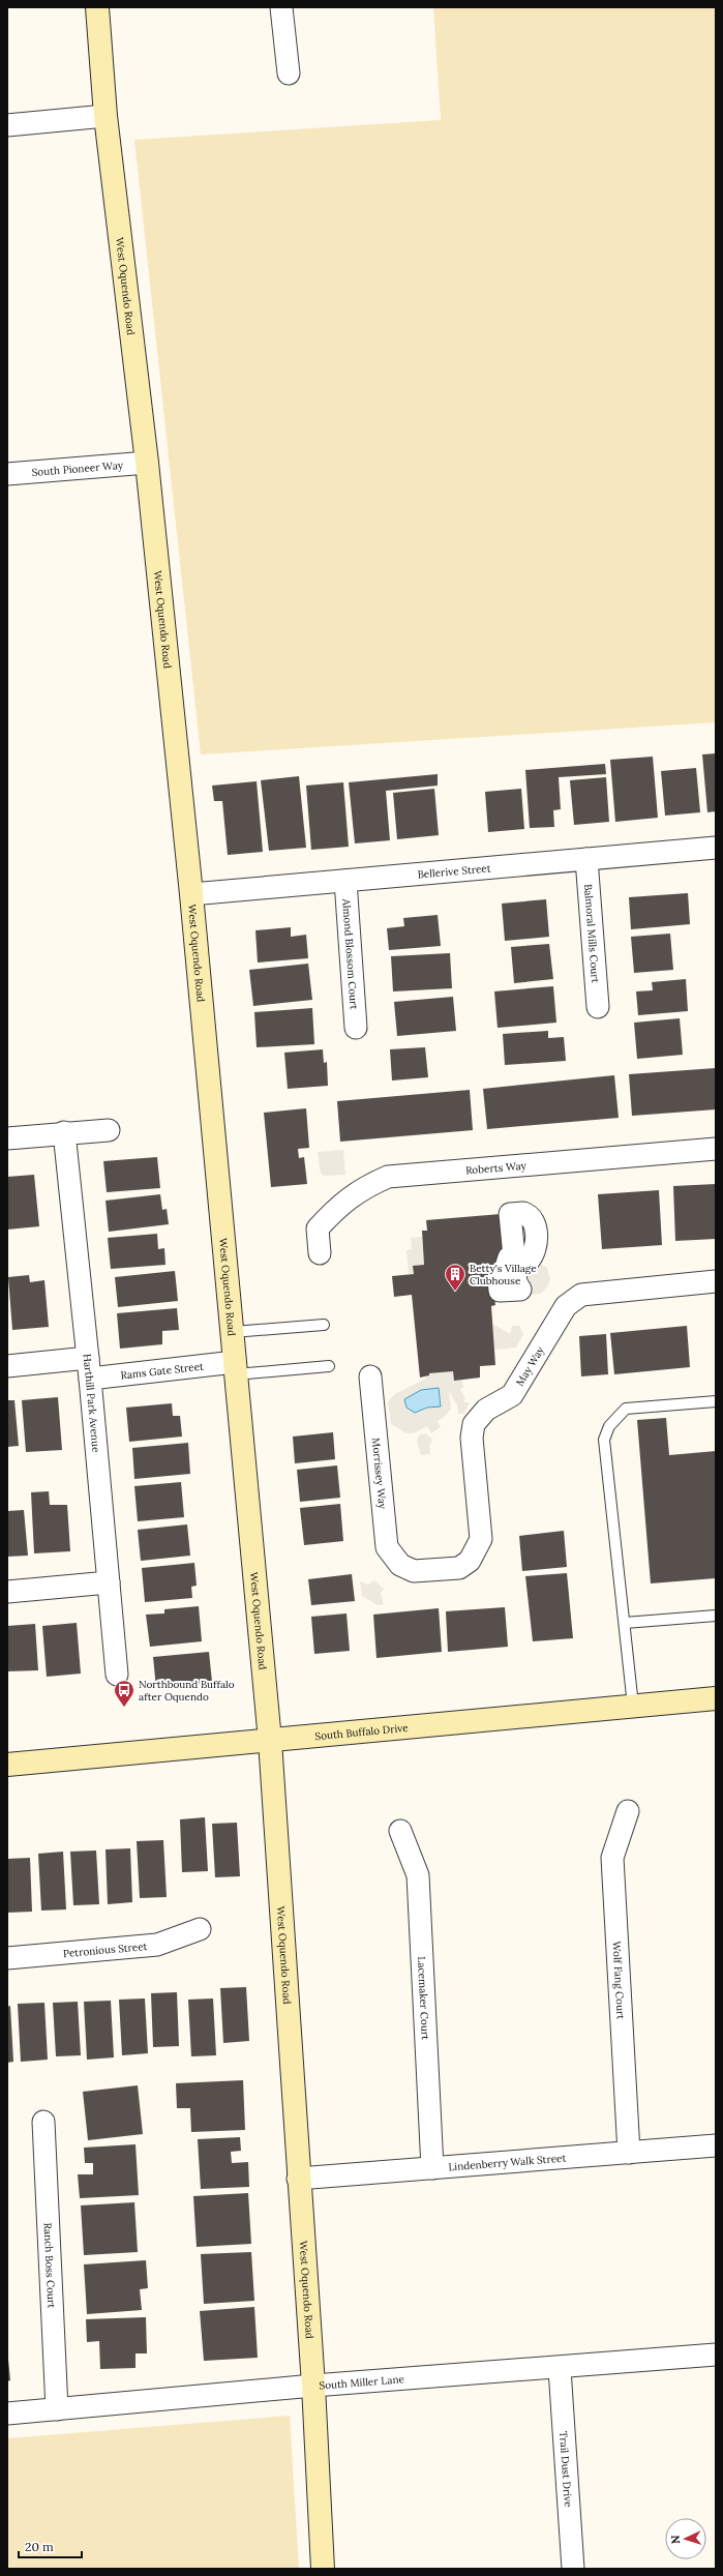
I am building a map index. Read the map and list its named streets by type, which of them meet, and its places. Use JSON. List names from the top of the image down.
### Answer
{
  "streets": {
    "street": [
      "West Oquendo Road",
      "South Pioneer Way",
      "Bellerive Street",
      "Balmoral Mills Court",
      "Almond Blossom Court",
      "Roberts Way",
      "May Way",
      "Rams Gate Street",
      "Harthill Park Avenue",
      "Morrissey Way",
      "South Buffalo Drive",
      "Petronious Street",
      "Wolf Fang Court",
      "Lacemaker Court",
      "Lindenberry Walk Street",
      "Ranch Boss Court",
      "South Miller Lane",
      "Trail Dust Drive"
    ]
  },
  "crossings": [
    ["West Oquendo Road", "South Pioneer Way"],
    ["West Oquendo Road", "Bellerive Street"],
    ["West Oquendo Road", "Rams Gate Street"],
    ["West Oquendo Road", "South Buffalo Drive"],
    ["West Oquendo Road", "Lindenberry Walk Street"],
    ["West Oquendo Road", "South Miller Lane"],
    ["Bellerive Street", "Balmoral Mills Court"],
    ["Bellerive Street", "Almond Blossom Court"],
    ["May Way", "Morrissey Way"],
    ["Rams Gate Street", "Harthill Park Avenue"],
    ["Wolf Fang Court", "Lindenberry Walk Street"],
    ["Lacemaker Court", "Lindenberry Walk Street"],
    ["Ranch Boss Court", "South Miller Lane"],
    ["South Miller Lane", "Trail Dust Drive"]
  ],
  "places": {
    "building": ["Betty's Village Clubhouse"],
    "bus stop": ["Northbound Buffalo after Oquendo"]
  },
  "scale_bar": "20 m",
  "north": "left"
}
